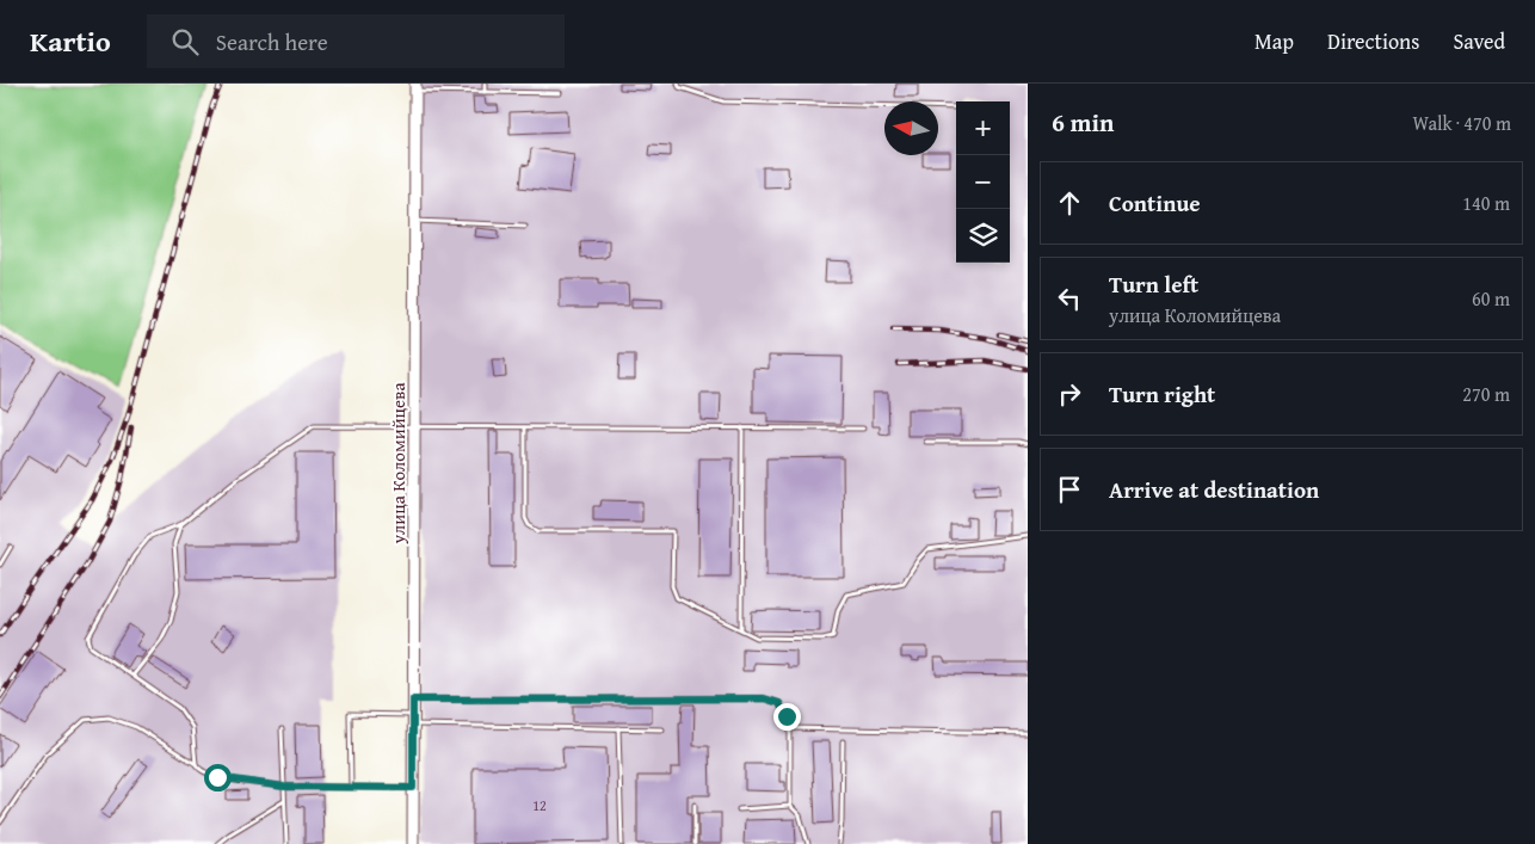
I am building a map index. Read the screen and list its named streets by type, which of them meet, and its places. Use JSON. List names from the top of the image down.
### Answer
{
  "streets": {
    "street": ["улица Коломийцева"]
  },
  "house_numbers": ["12"],
  "north": "left",
  "page": {
    "header": "Kartio",
    "search": "Search here",
    "nav": ["Map", "Directions", "Saved"],
    "heading": ["6 min", "Walk · 470 m"],
    "map_buttons": ["+", "−"],
    "list": [
      ["Continue", "140 m"],
      ["Turn left", "улица Коломийцева", "60 m"],
      ["Turn right", "270 m"],
      "Arrive at destination"
    ]
  }
}
